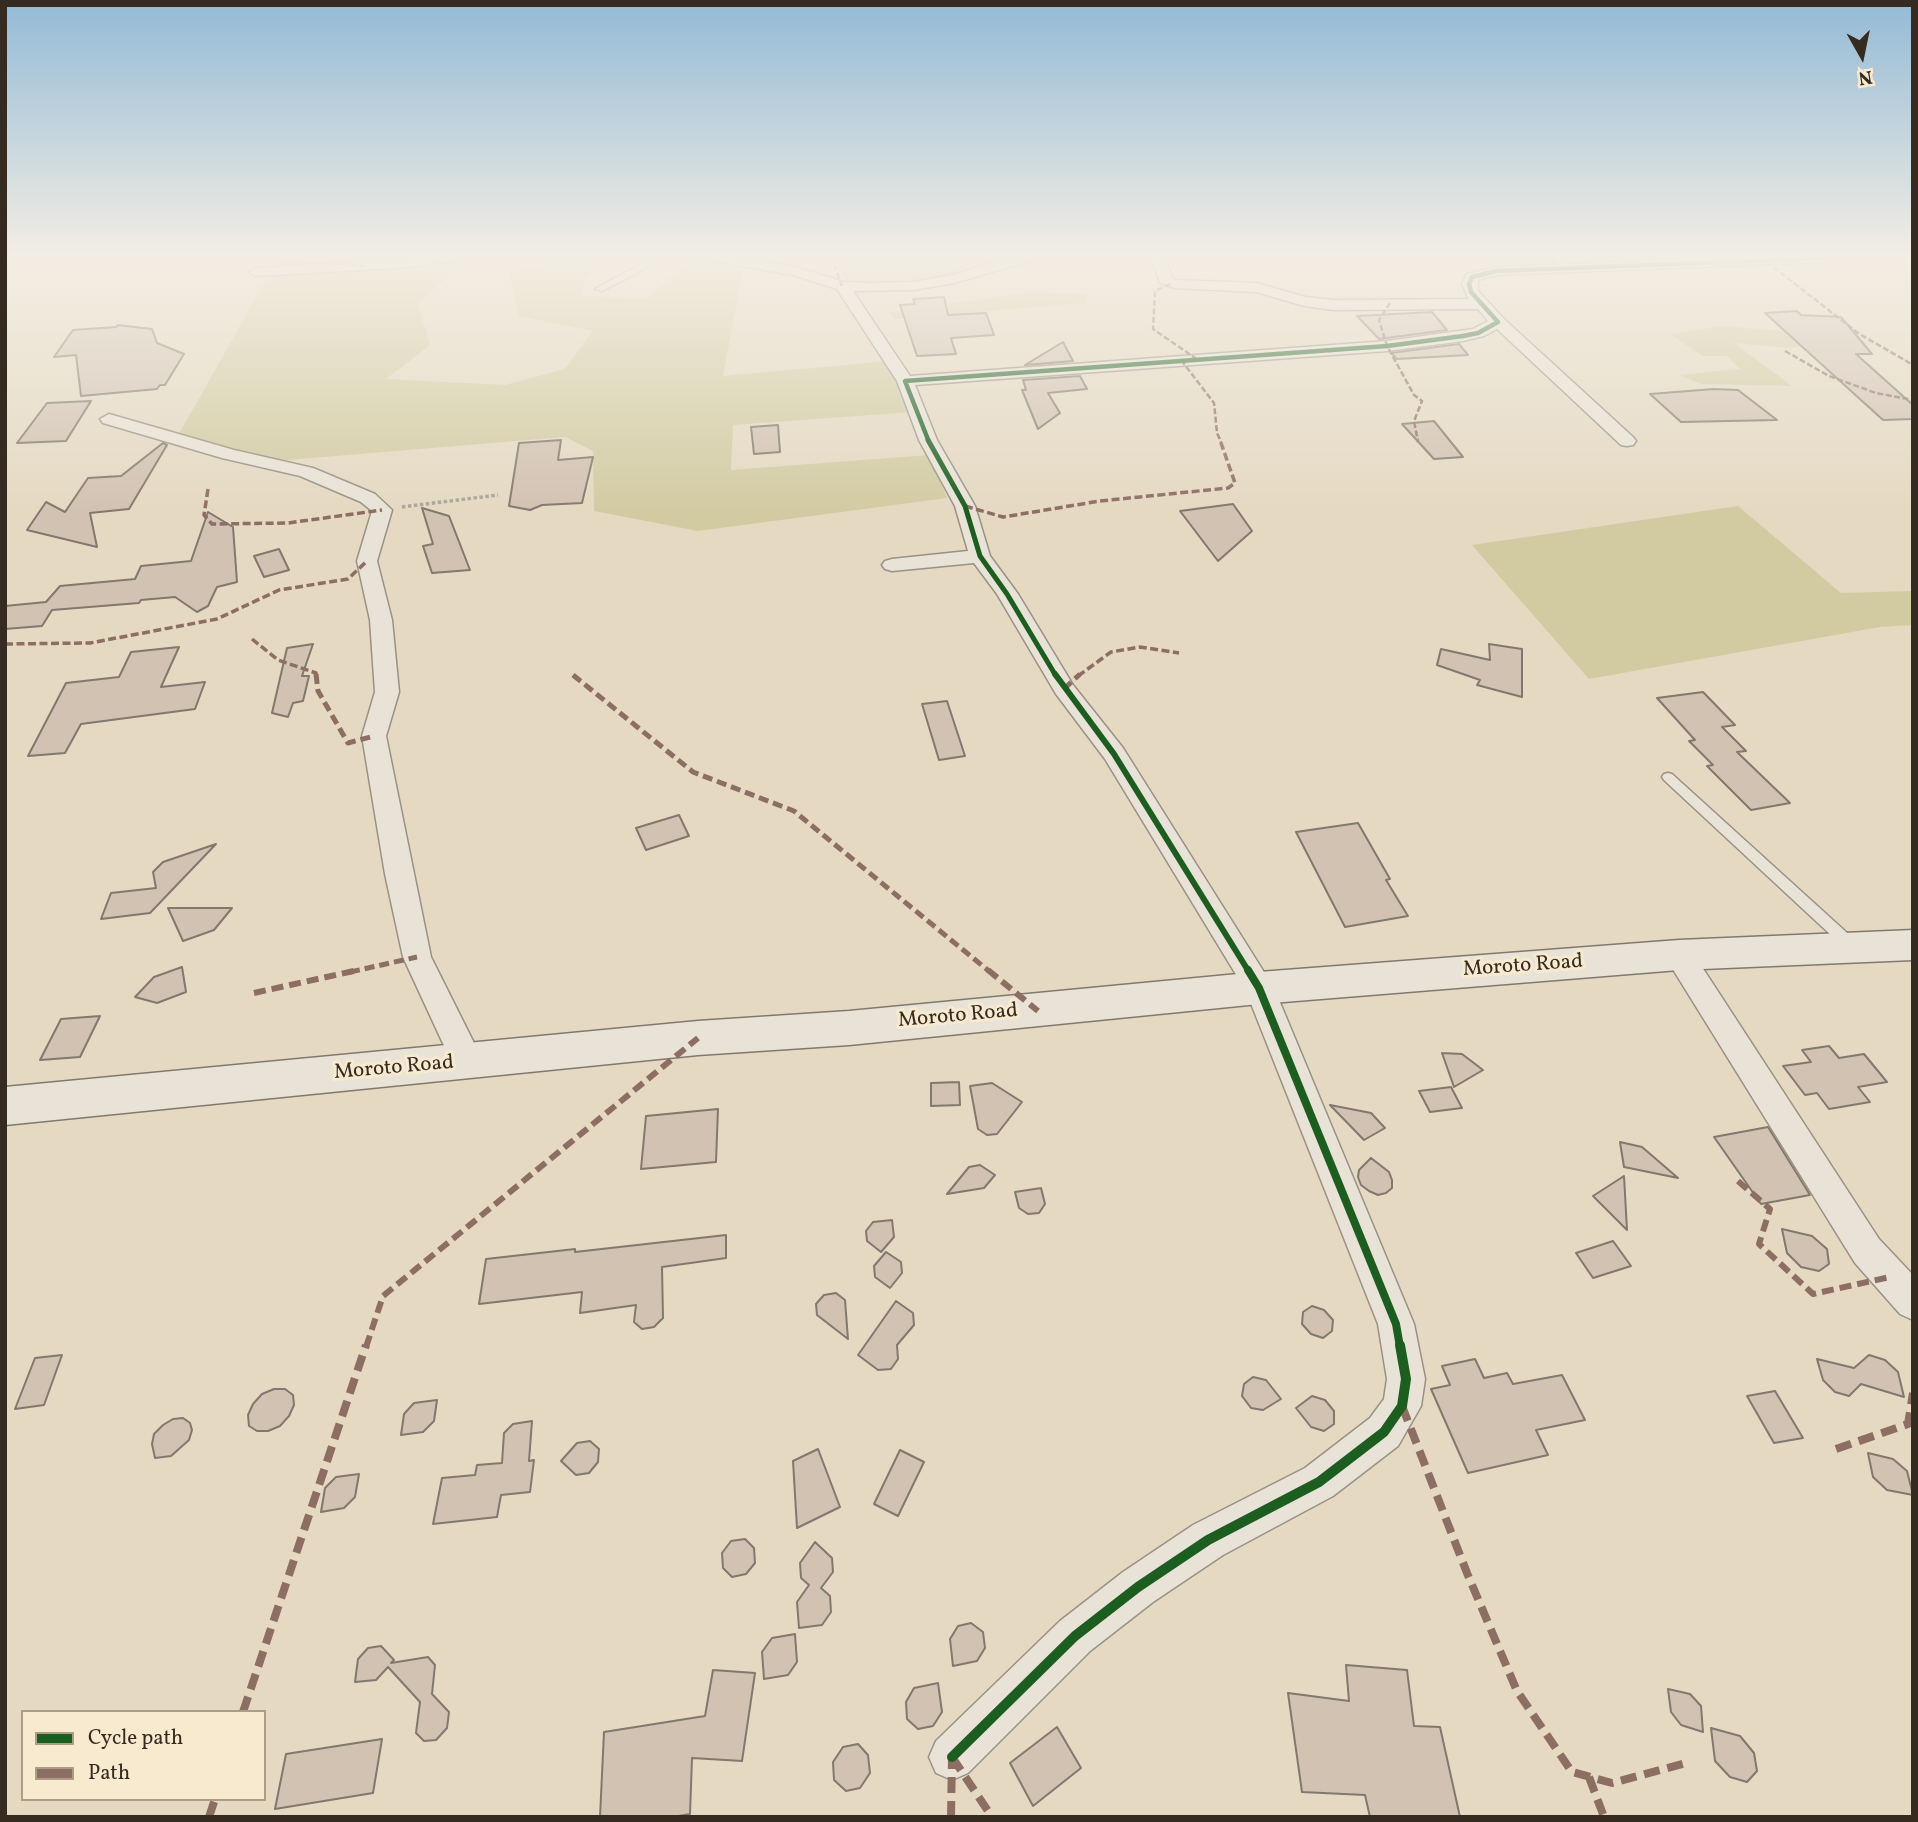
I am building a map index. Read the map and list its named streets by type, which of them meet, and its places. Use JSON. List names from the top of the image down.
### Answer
{
  "streets": {
    "main road": ["Moroto Road"]
  },
  "legend": ["Cycle path", "Path"],
  "north": "bottom"
}
